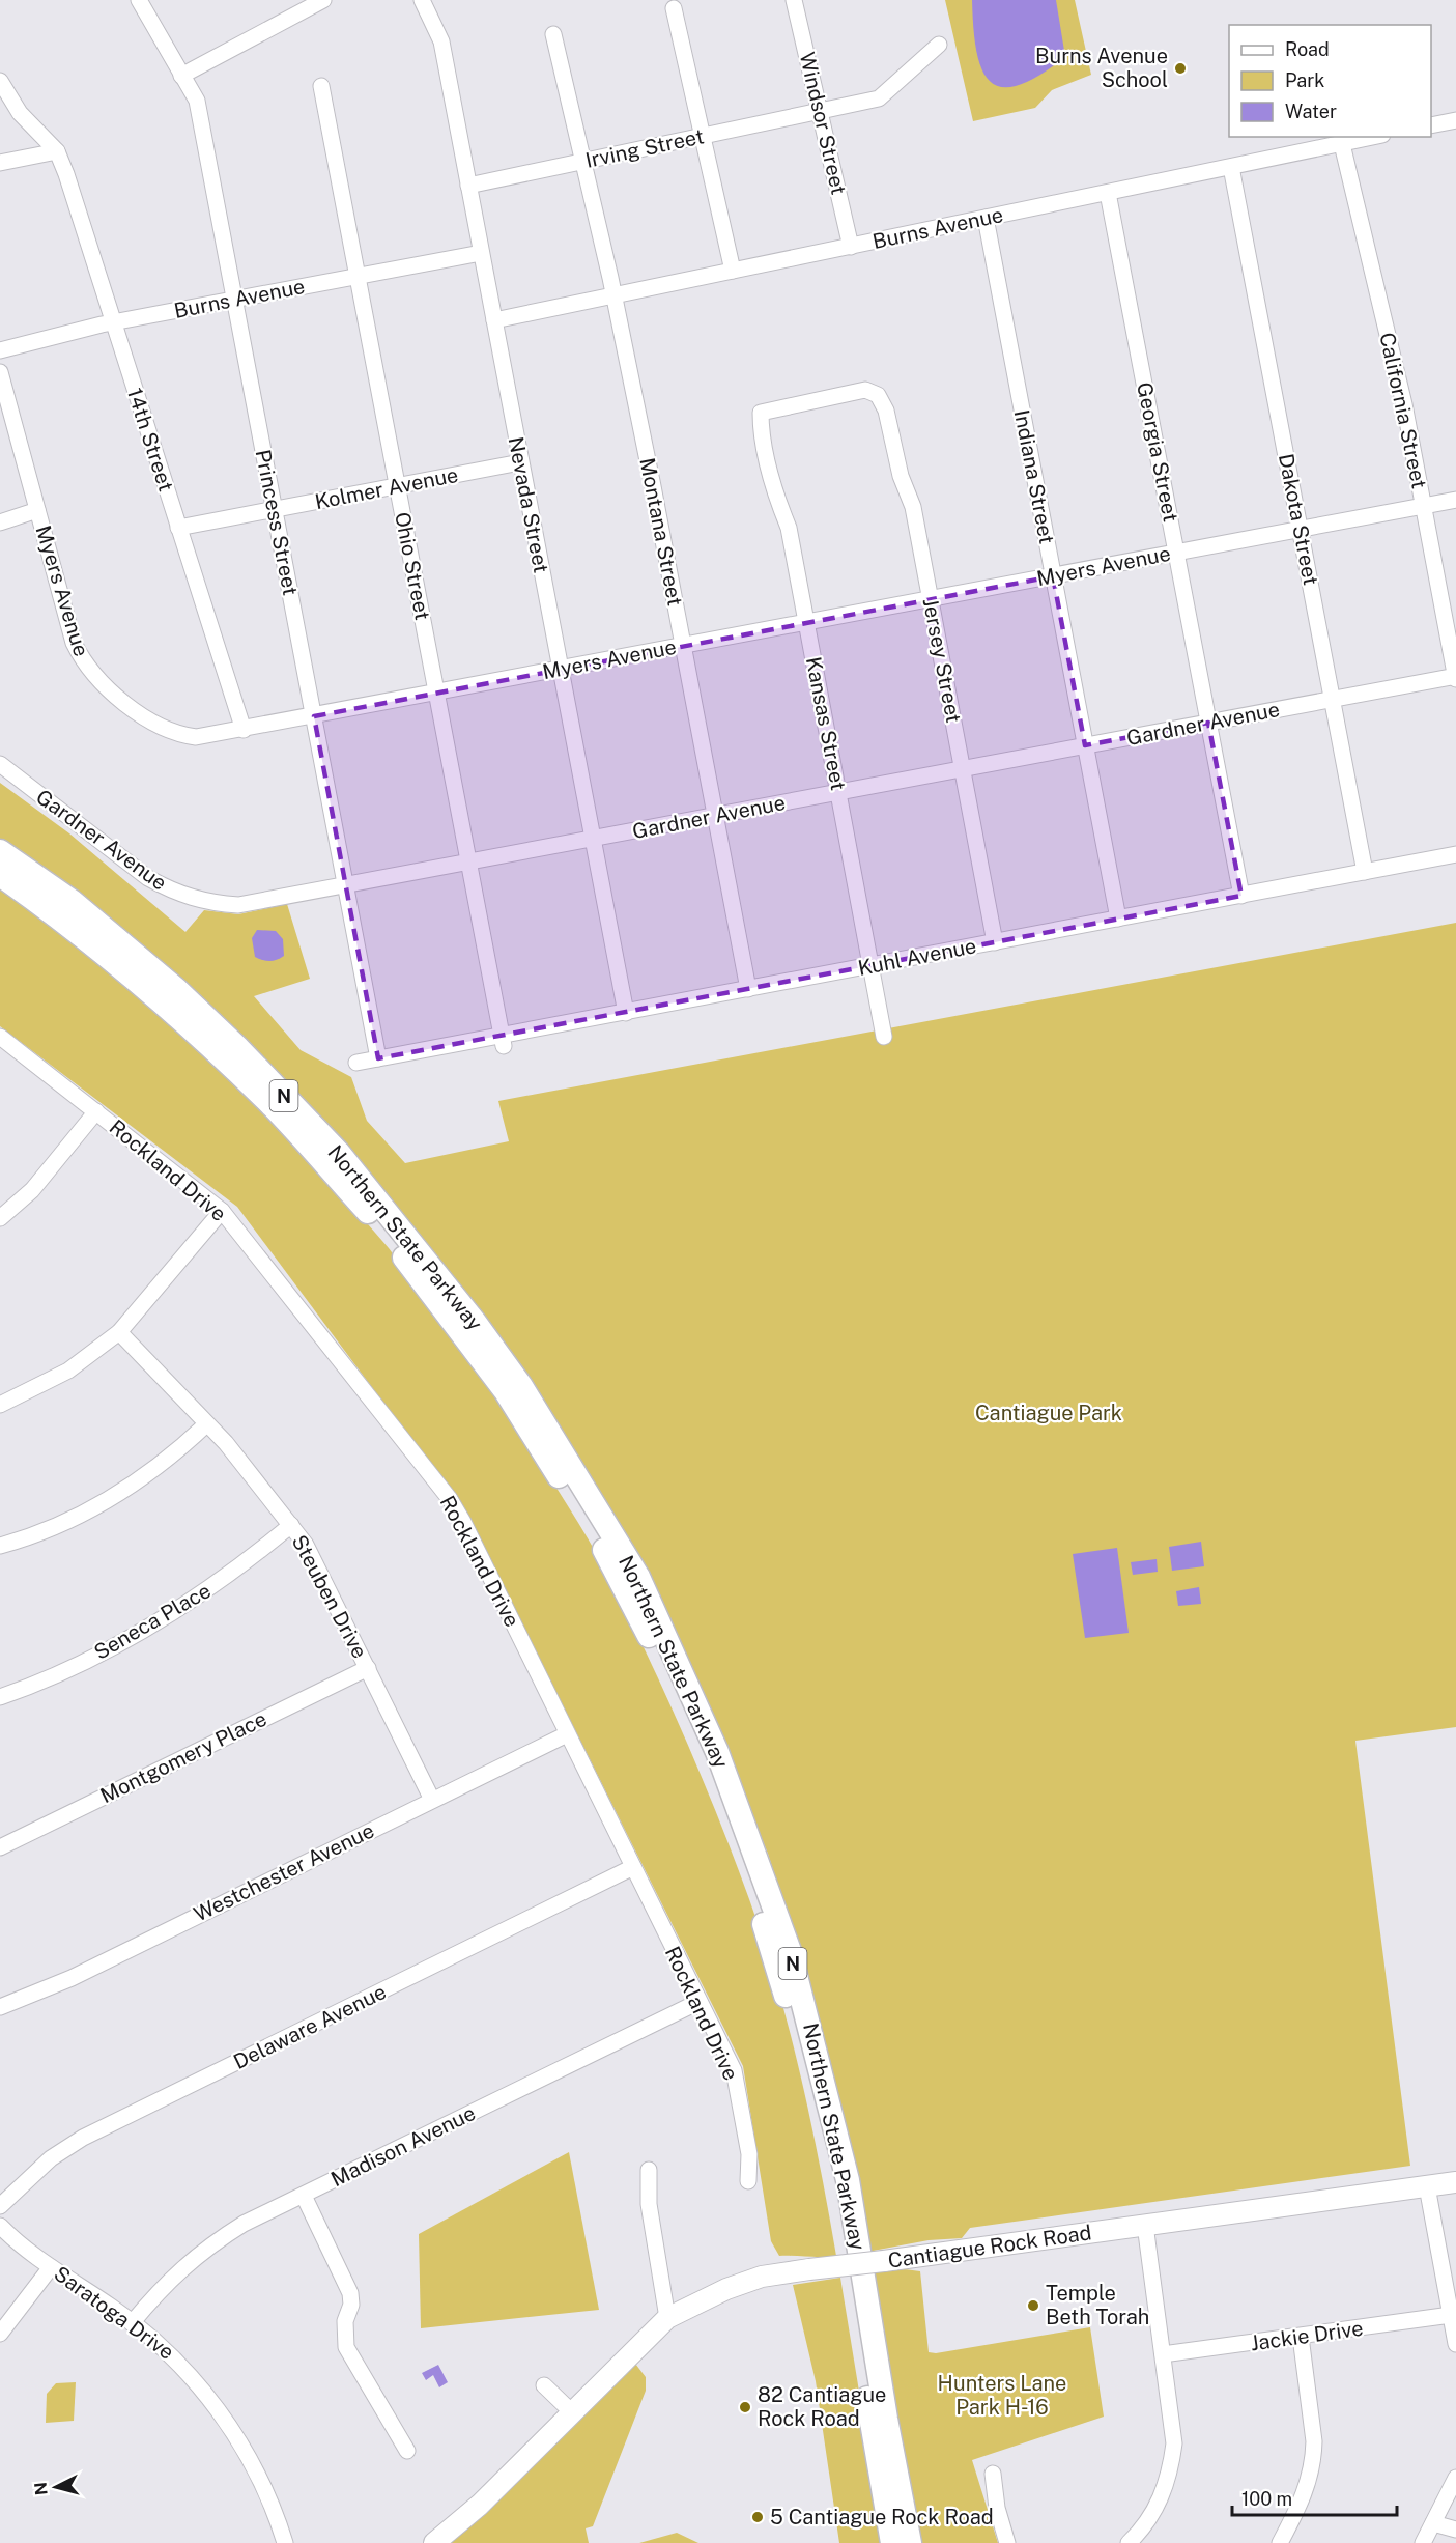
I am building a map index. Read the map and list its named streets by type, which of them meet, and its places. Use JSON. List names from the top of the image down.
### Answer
{
  "streets": {
    "highway": ["N", "Northern State Parkway"],
    "main road": ["Cantiague Rock Road"],
    "street": [
      "Windsor Street",
      "Irving Street",
      "Burns Avenue",
      "California Street",
      "14th Street",
      "Georgia Street",
      "Indiana Street",
      "Kolmer Avenue",
      "Nevada Street",
      "Dakota Street",
      "Princess Street",
      "Montana Street",
      "Ohio Street",
      "Myers Avenue",
      "Jersey Street",
      "Kansas Street",
      "Gardner Avenue",
      "Kuhl Avenue",
      "Rockland Drive",
      "Steuben Drive",
      "Seneca Place",
      "Montgomery Place",
      "Westchester Avenue",
      "Delaware Avenue",
      "Madison Avenue",
      "Saratoga Drive",
      "Jackie Drive"
    ]
  },
  "crossings": [
    ["Windsor Street", "Irving Street"],
    ["Windsor Street", "Burns Avenue"],
    ["Irving Street", "Nevada Street"],
    ["Irving Street", "Montana Street"],
    ["Burns Avenue", "California Street"],
    ["Burns Avenue", "14th Street"],
    ["Burns Avenue", "Georgia Street"],
    ["Burns Avenue", "Indiana Street"],
    ["Burns Avenue", "Nevada Street"],
    ["Burns Avenue", "Dakota Street"],
    ["Burns Avenue", "Princess Street"],
    ["Burns Avenue", "Montana Street"],
    ["Burns Avenue", "Ohio Street"],
    ["California Street", "Myers Avenue"],
    ["California Street", "Gardner Avenue"],
    ["14th Street", "Kolmer Avenue"],
    ["14th Street", "Myers Avenue"],
    ["Georgia Street", "Myers Avenue"],
    ["Georgia Street", "Gardner Avenue"],
    ["Georgia Street", "Kuhl Avenue"],
    ["Indiana Street", "Myers Avenue"],
    ["Indiana Street", "Gardner Avenue"],
    ["Indiana Street", "Kuhl Avenue"],
    ["Kolmer Avenue", "Nevada Street"],
    ["Kolmer Avenue", "Princess Street"],
    ["Kolmer Avenue", "Ohio Street"],
    ["Nevada Street", "Myers Avenue"],
    ["Nevada Street", "Gardner Avenue"],
    ["Nevada Street", "Kuhl Avenue"],
    ["Dakota Street", "Myers Avenue"],
    ["Dakota Street", "Gardner Avenue"],
    ["Dakota Street", "Kuhl Avenue"],
    ["Princess Street", "Myers Avenue"],
    ["Princess Street", "Gardner Avenue"],
    ["Princess Street", "Kuhl Avenue"],
    ["Montana Street", "Myers Avenue"],
    ["Montana Street", "Gardner Avenue"],
    ["Montana Street", "Kuhl Avenue"],
    ["Ohio Street", "Myers Avenue"],
    ["Ohio Street", "Gardner Avenue"],
    ["Ohio Street", "Kuhl Avenue"],
    ["Myers Avenue", "Jersey Street"],
    ["Myers Avenue", "Kansas Street"],
    ["Jersey Street", "Kansas Street"],
    ["Jersey Street", "Gardner Avenue"],
    ["Jersey Street", "Kuhl Avenue"],
    ["Kansas Street", "Gardner Avenue"],
    ["Kansas Street", "Kuhl Avenue"],
    ["Rockland Drive", "Westchester Avenue"],
    ["Rockland Drive", "Delaware Avenue"],
    ["Rockland Drive", "Madison Avenue"],
    ["Steuben Drive", "Seneca Place"],
    ["Steuben Drive", "Montgomery Place"],
    ["Steuben Drive", "Westchester Avenue"],
    ["Madison Avenue", "Saratoga Drive"]
  ],
  "parks": ["Cantiague Park", "Hunters Lane Park H-16"],
  "places": [
    "Burns Avenue School",
    "Temple Beth Torah",
    "82 Cantiague Rock Road",
    "5 Cantiague Rock Road"
  ],
  "legend": ["Road", "Park", "Water"],
  "scale_bar": "100 m",
  "north": "left"
}
